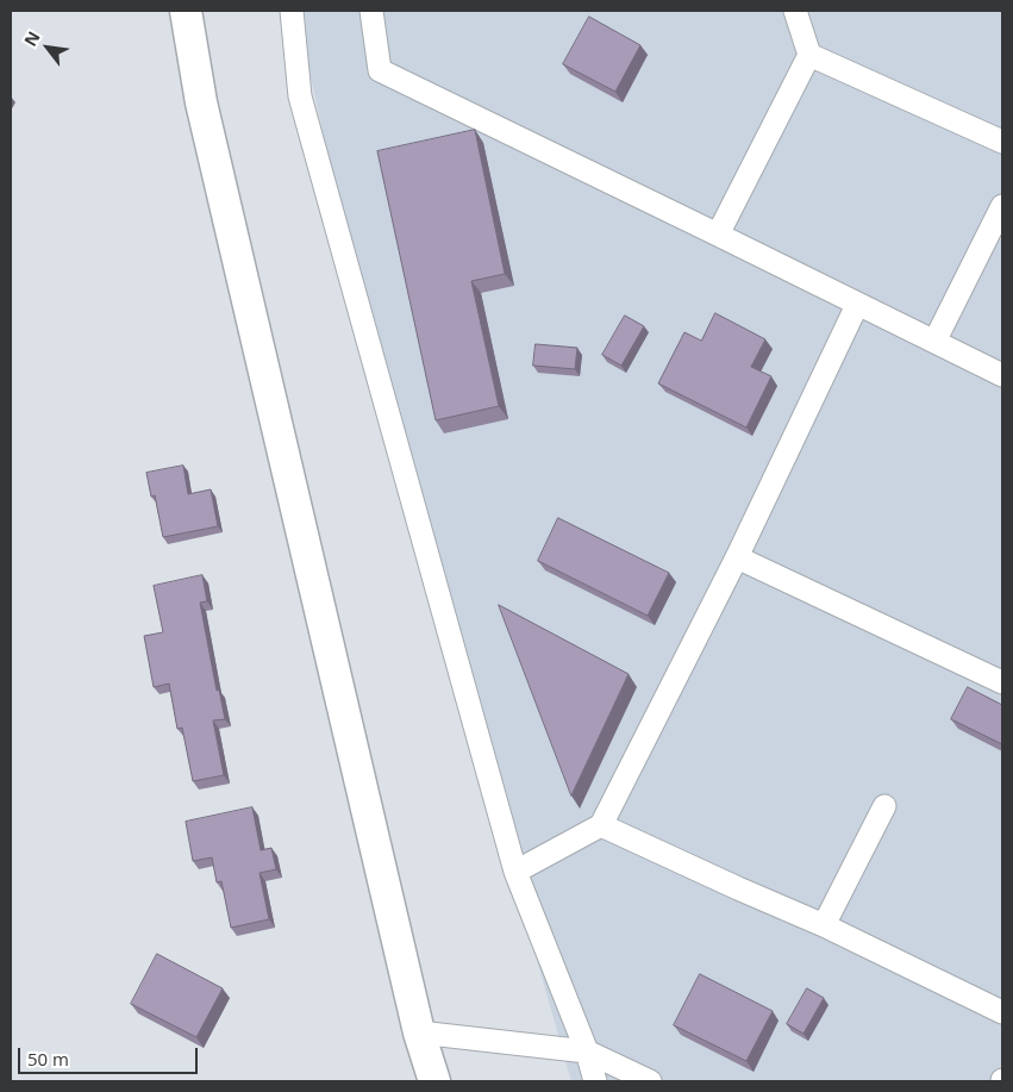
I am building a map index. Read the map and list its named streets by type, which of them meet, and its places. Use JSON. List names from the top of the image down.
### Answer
{
  "scale_bar": "50 m",
  "north": "top left"
}
